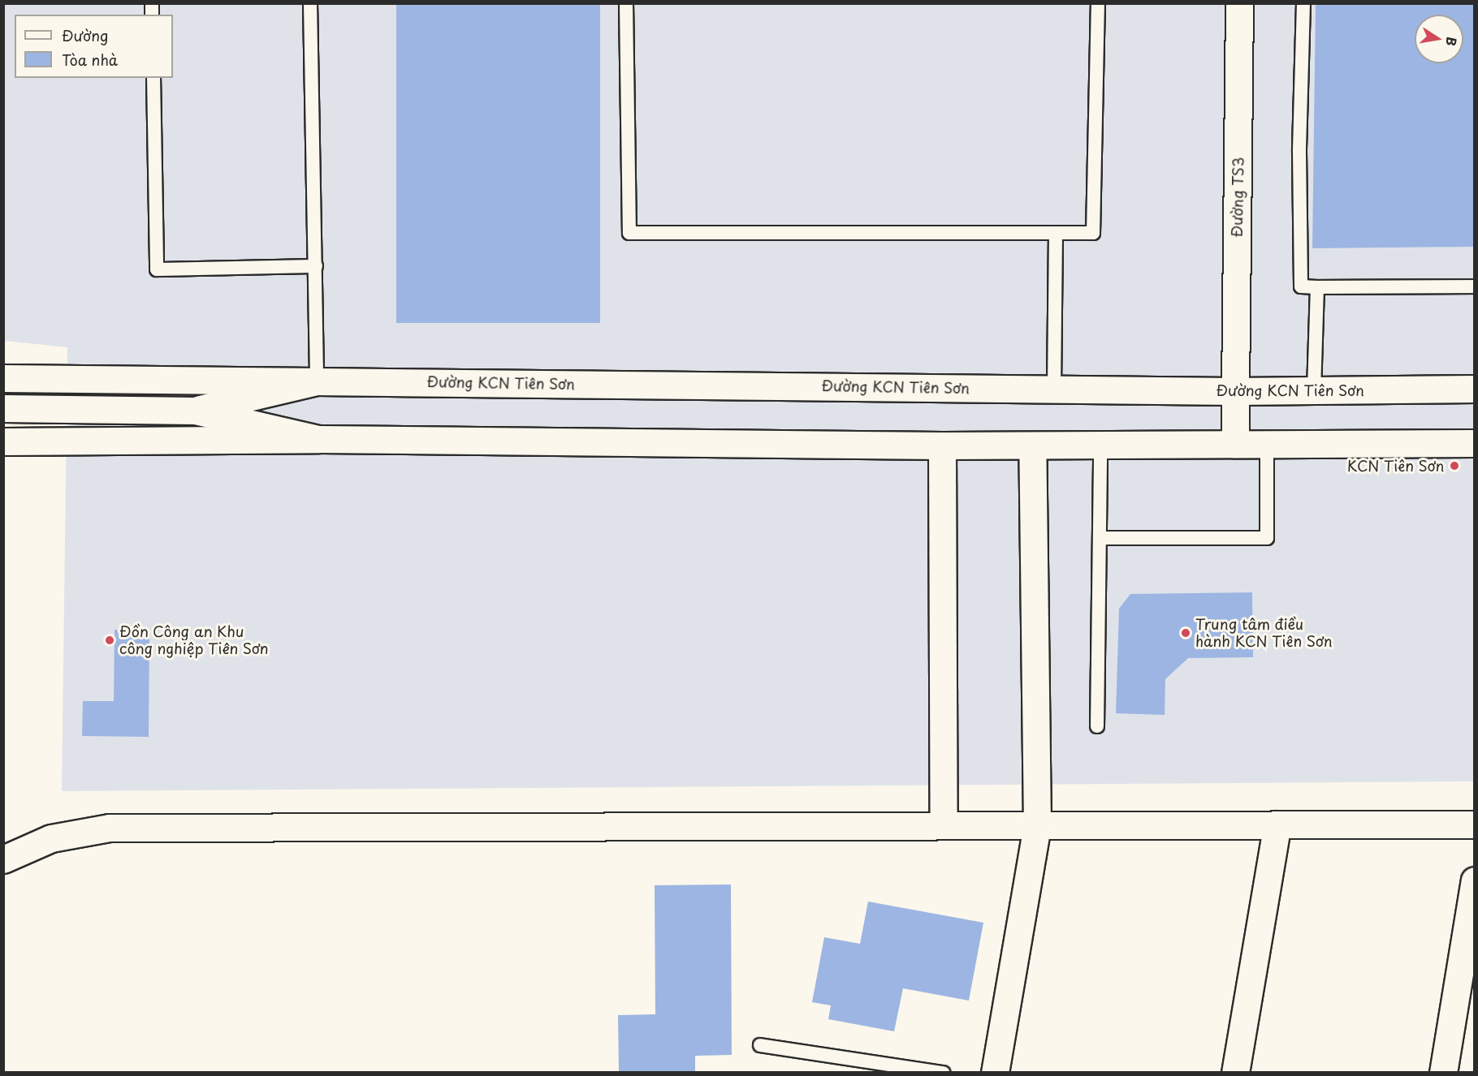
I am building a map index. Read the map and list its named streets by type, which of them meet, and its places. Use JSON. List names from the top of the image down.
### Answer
{
  "streets": {
    "main road": ["Đường TS3", "Đường KCN Tiên Sơn"]
  },
  "crossings": [
    ["Đường TS3", "Đường KCN Tiên Sơn"]
  ],
  "places": ["KCN Tiên Sơn", "Trung tâm điều hành KCN Tiên Sơn", "Đồn Công an Khu công nghiệp Tiên Sơn"],
  "legend": ["Đường", "Tòa nhà"],
  "north": "right"
}
